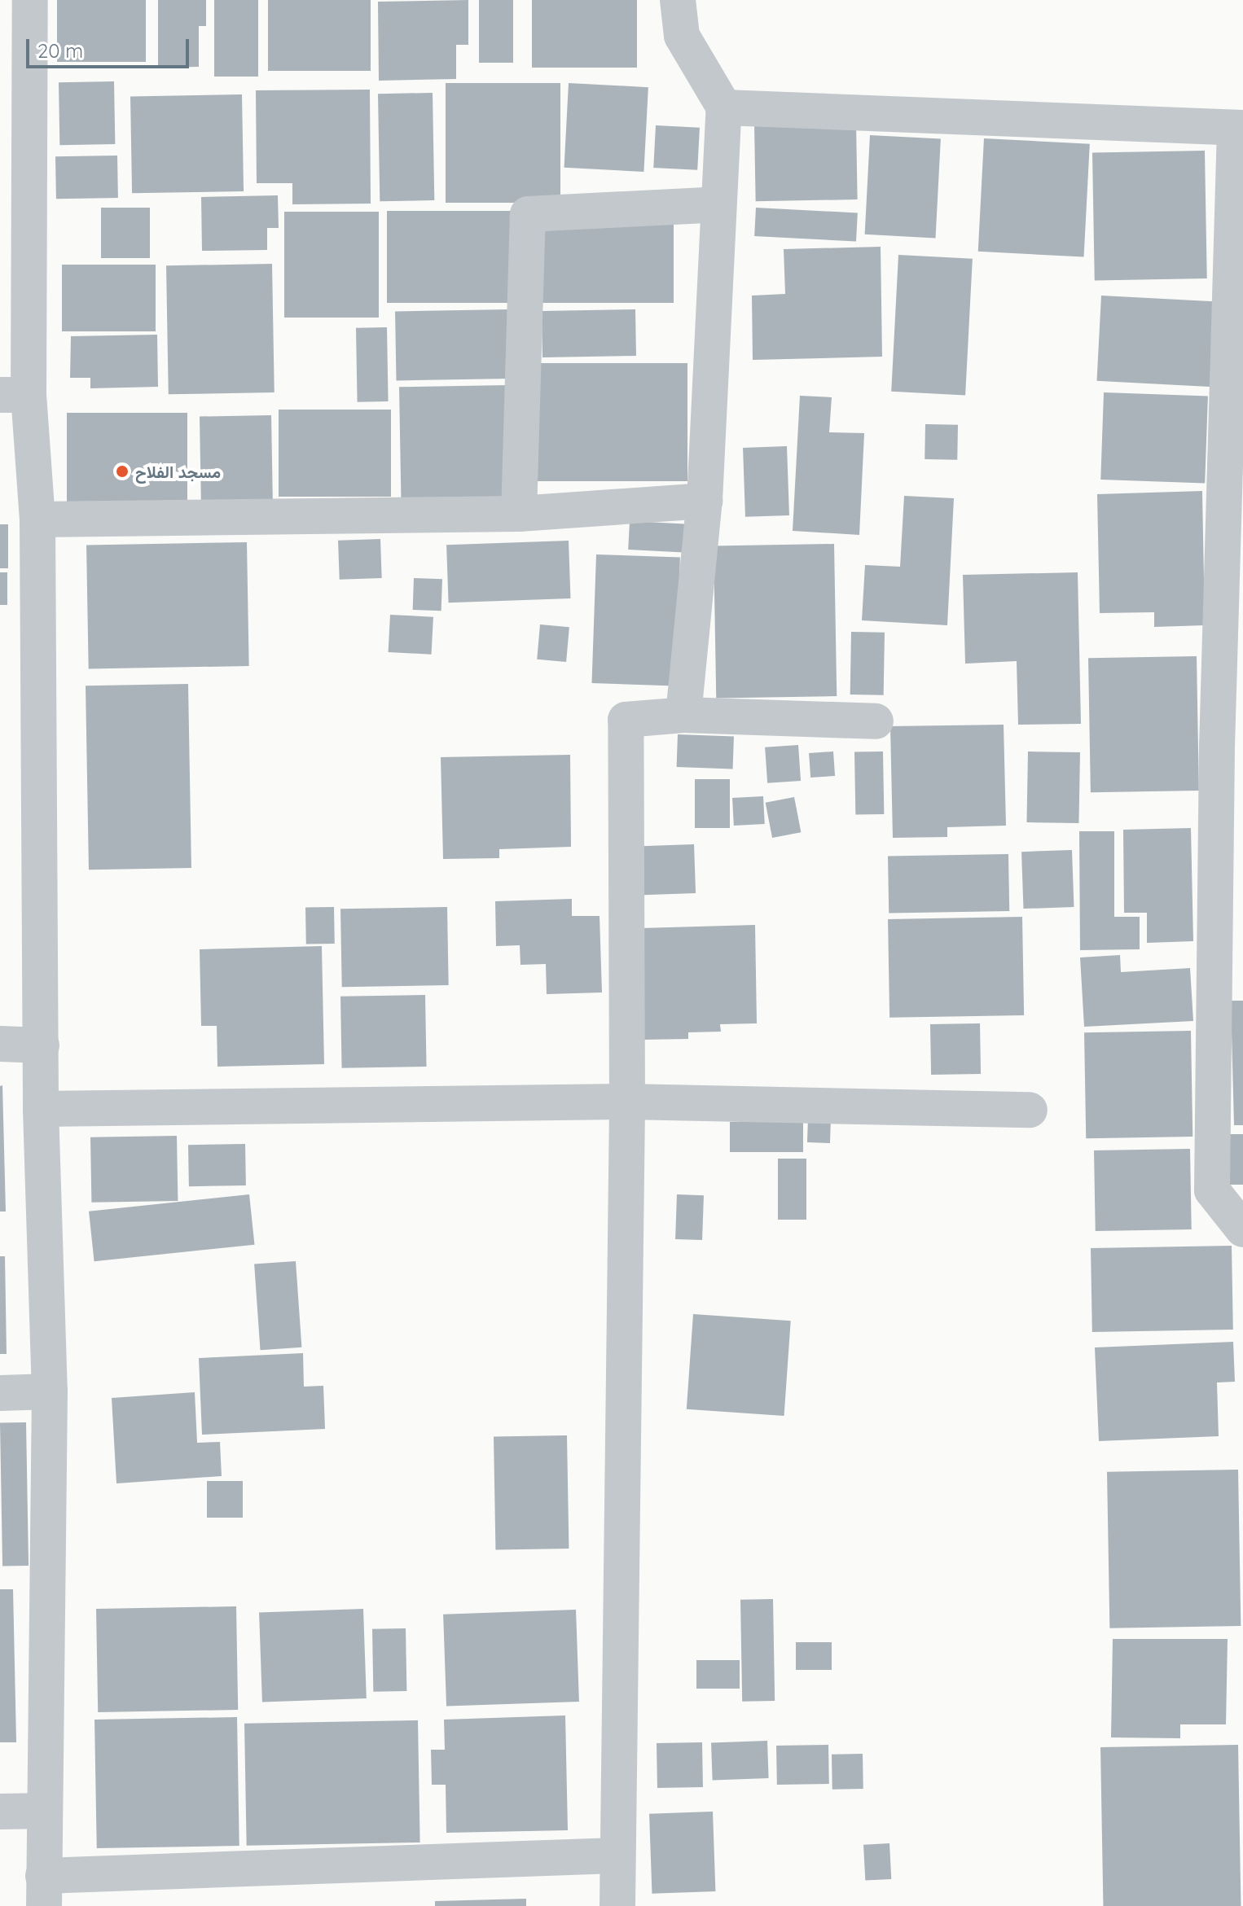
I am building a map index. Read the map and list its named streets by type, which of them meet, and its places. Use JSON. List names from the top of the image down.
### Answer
{
  "places": ["مسجد الفلاح"],
  "scale_bar": "20 m"
}
